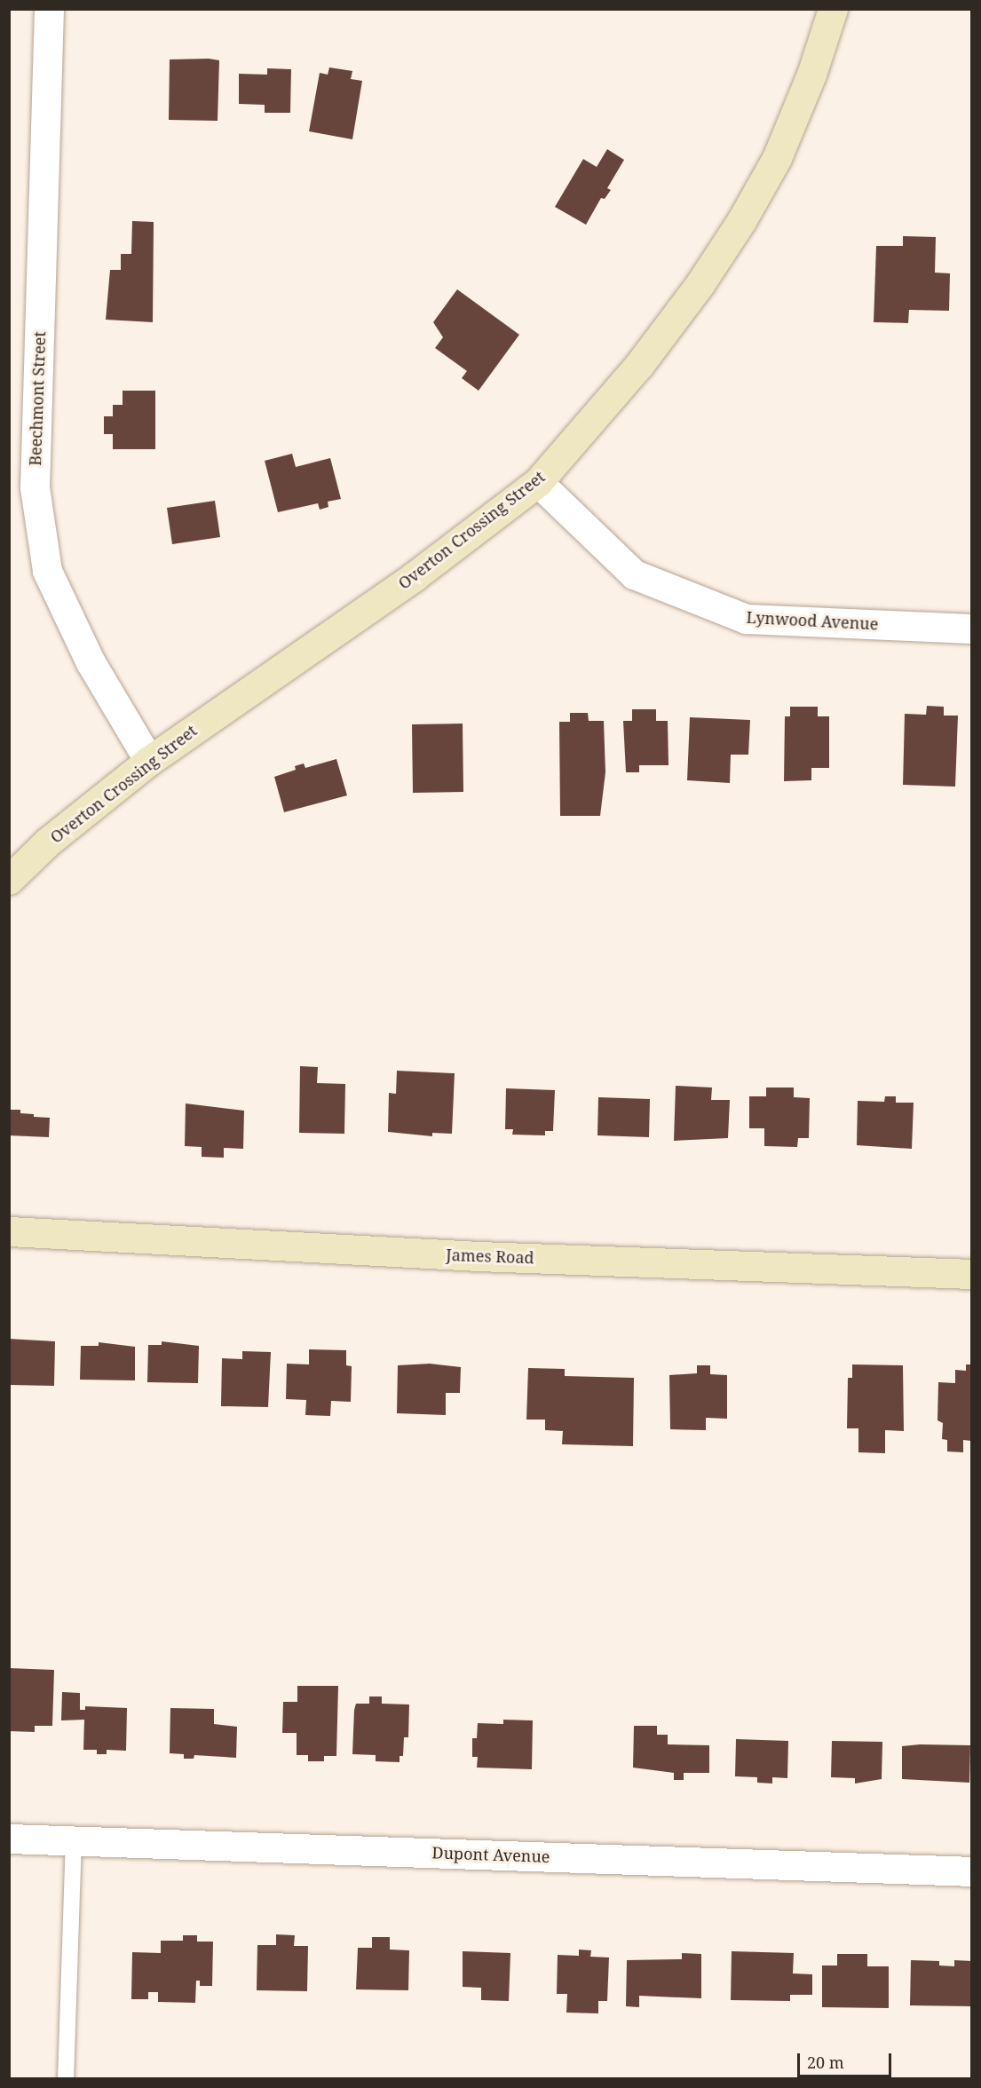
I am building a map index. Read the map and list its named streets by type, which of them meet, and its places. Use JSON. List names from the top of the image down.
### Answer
{
  "streets": {
    "main road": ["Overton Crossing Street", "James Road"],
    "street": ["Beechmont Street", "Lynwood Avenue", "Dupont Avenue"]
  },
  "crossings": [
    ["Beechmont Street", "Overton Crossing Street"],
    ["Overton Crossing Street", "Lynwood Avenue"]
  ],
  "scale_bar": "20 m"
}
